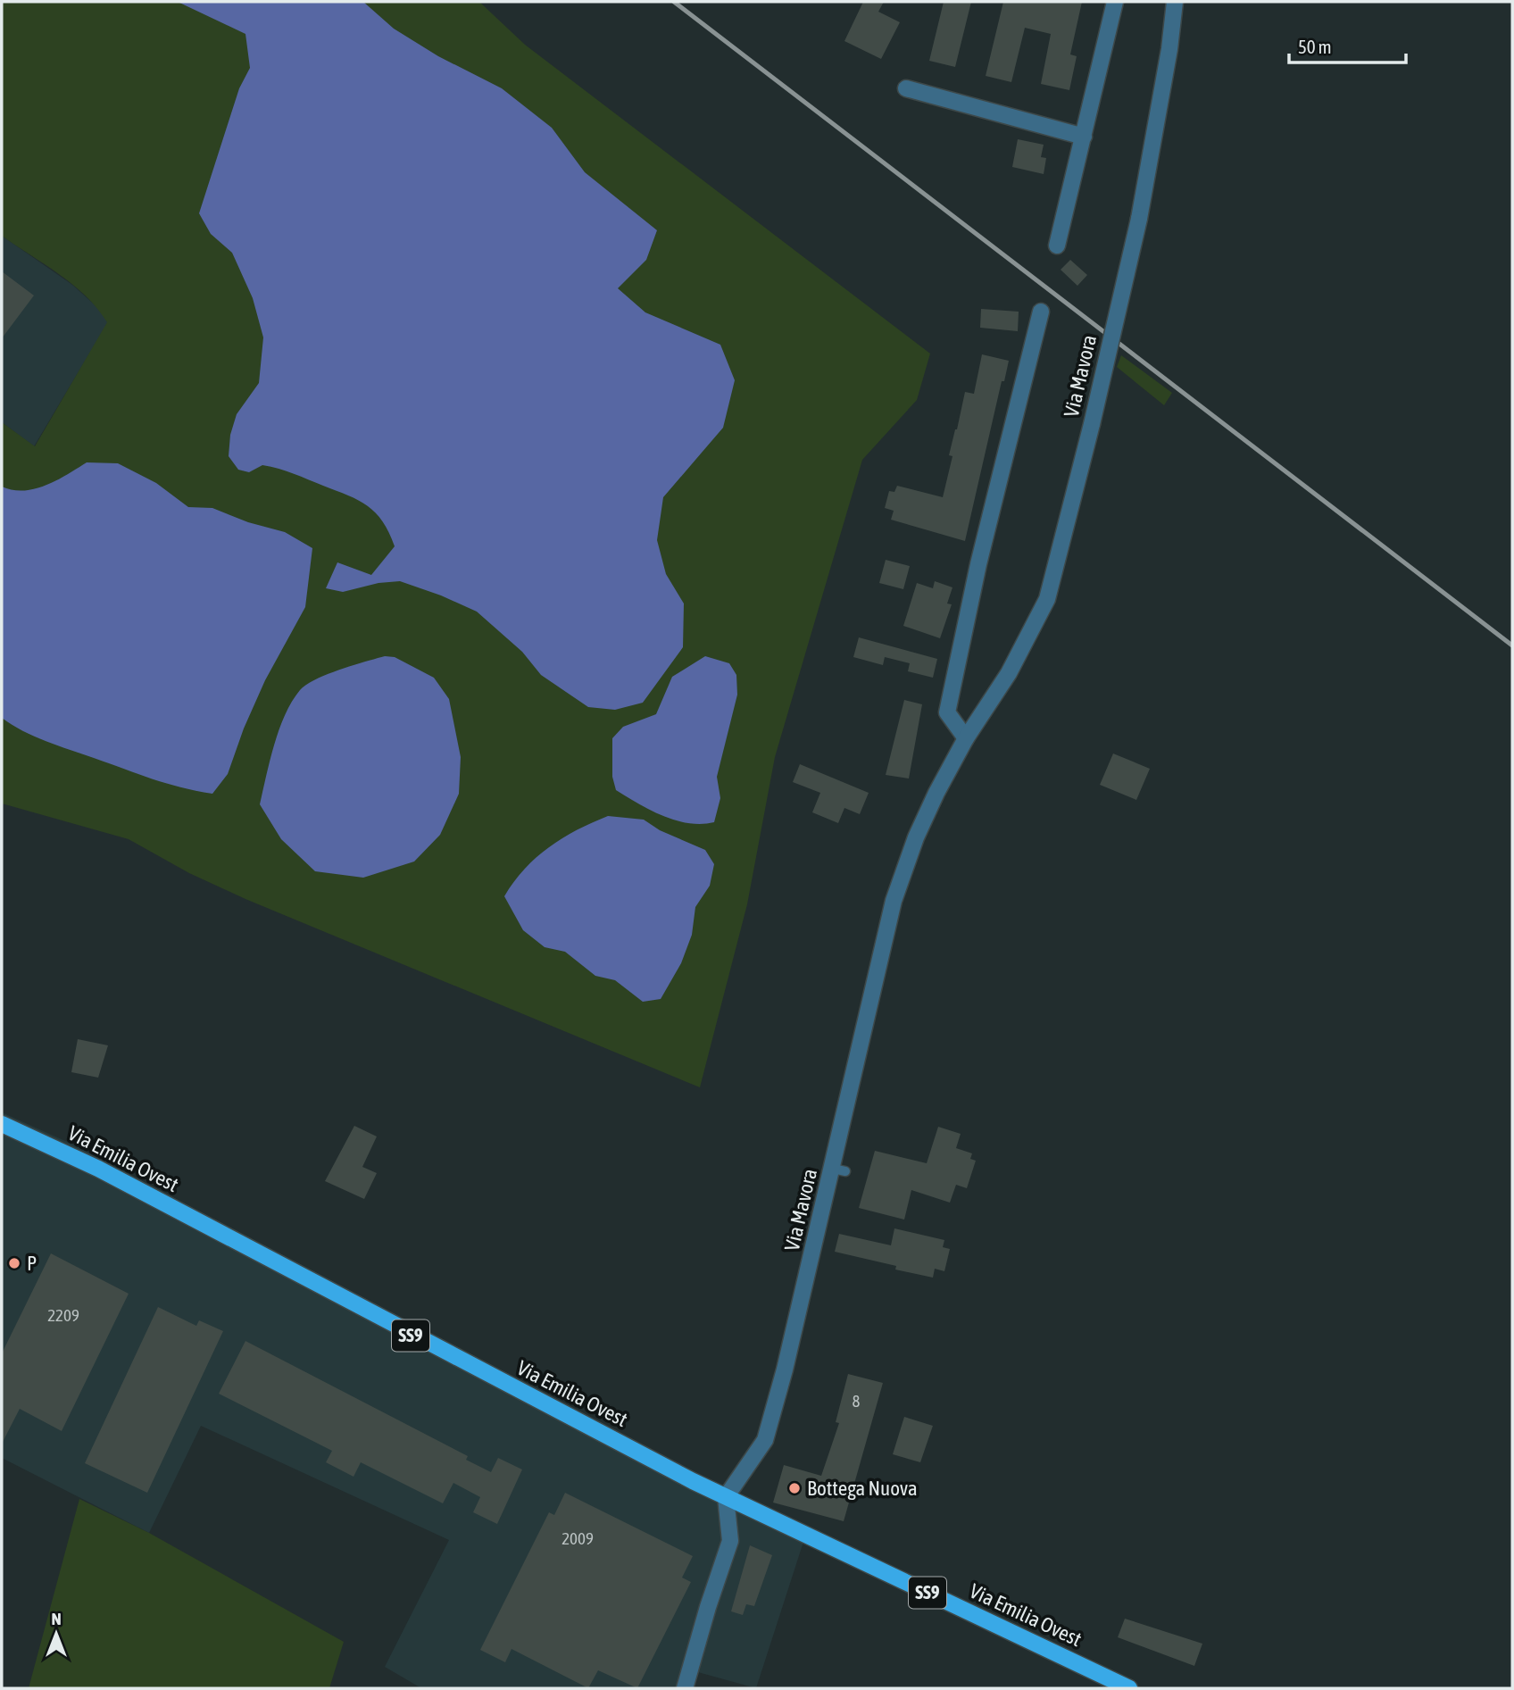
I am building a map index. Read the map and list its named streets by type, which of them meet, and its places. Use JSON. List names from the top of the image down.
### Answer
{
  "streets": {
    "main road": ["Via Emilia Ovest", "SS9"],
    "street": ["Via Mavora"]
  },
  "crossings": [
    ["Via Mavora", "Via Emilia Ovest"]
  ],
  "places": ["P", "Bottega Nuova"],
  "house_numbers": ["2209", "8", "2009"],
  "scale_bar": "50 m",
  "north": "top"
}
